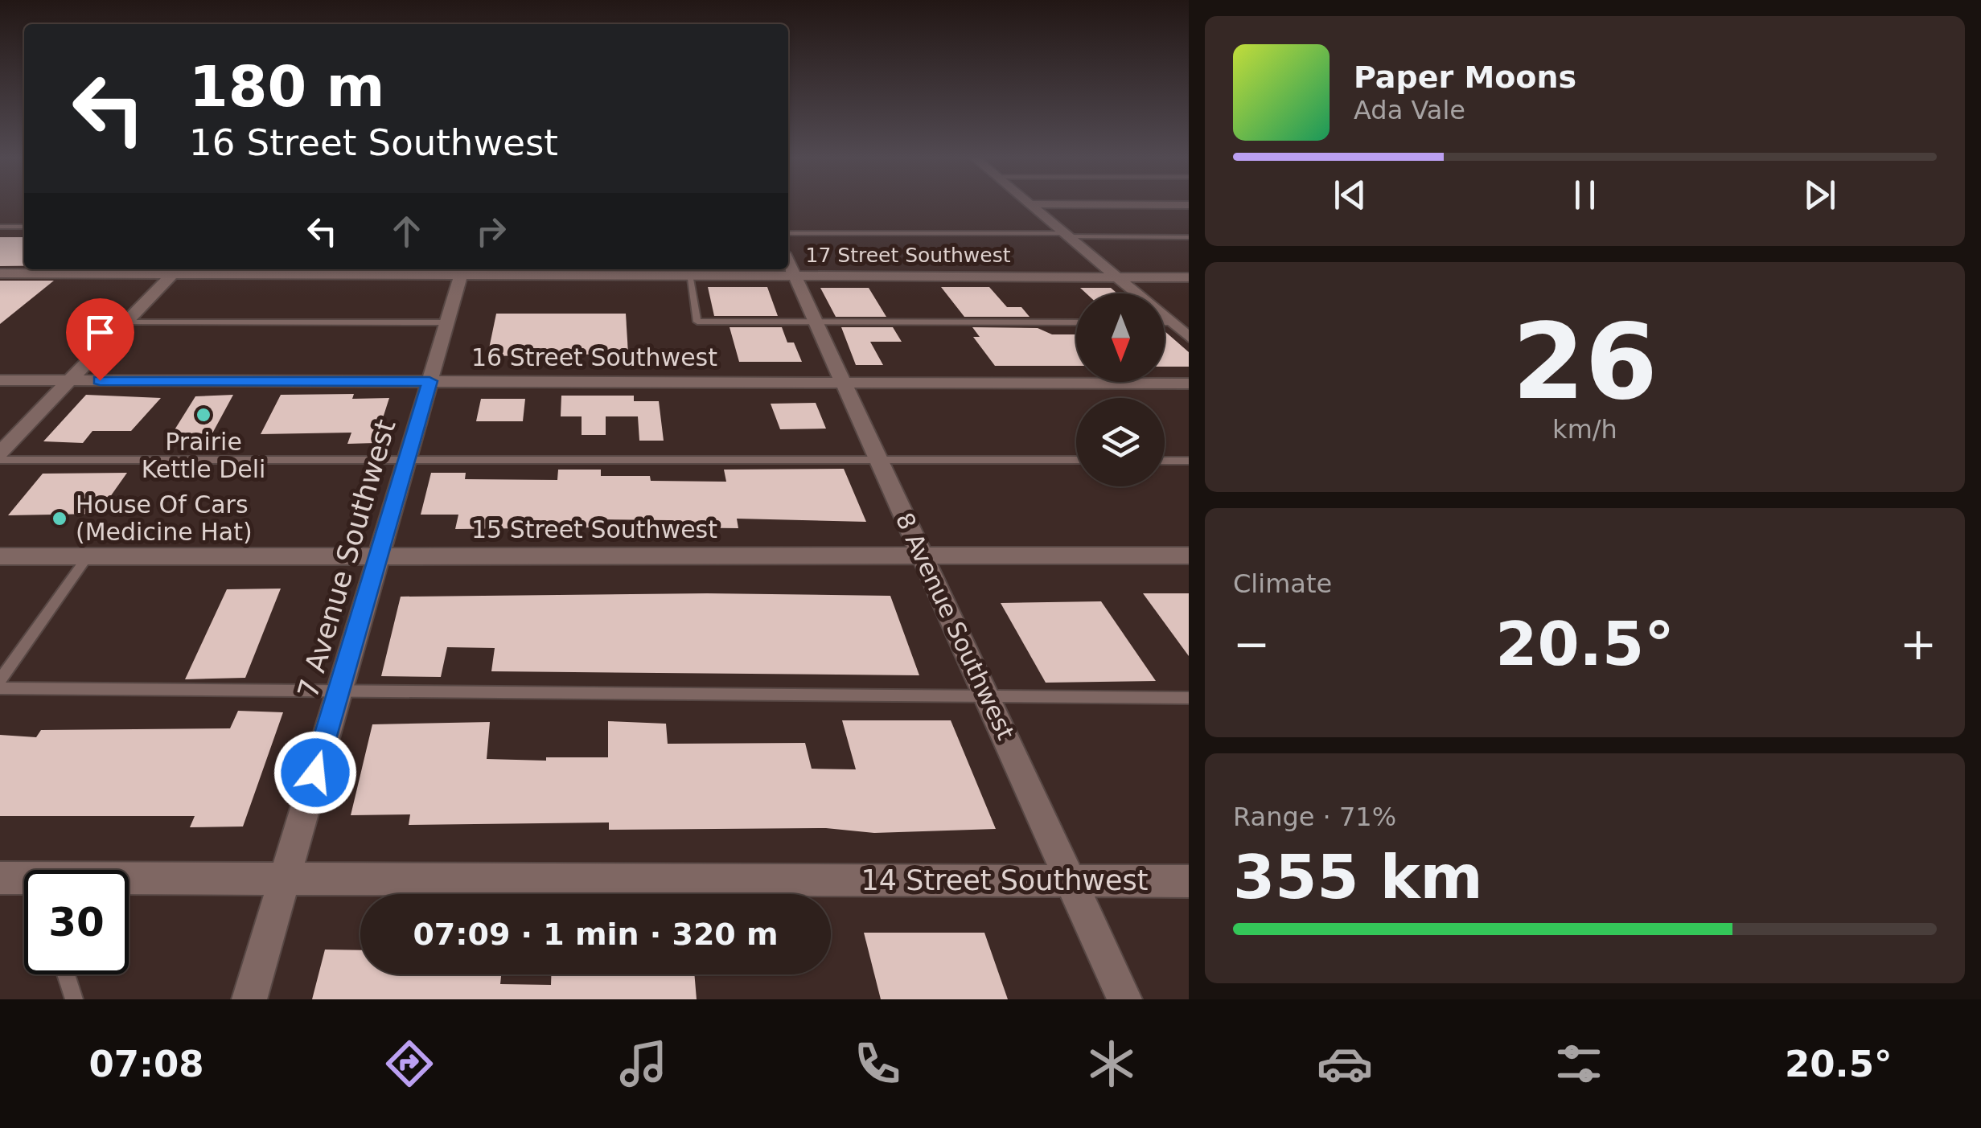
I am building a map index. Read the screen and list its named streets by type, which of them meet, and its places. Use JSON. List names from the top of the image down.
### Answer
{
  "streets": {
    "street": [
      "17 Street Southwest",
      "16 Street Southwest",
      "15 Street Southwest",
      "7 Avenue Southwest",
      "8 Avenue Southwest",
      "14 Street Southwest"
    ]
  },
  "crossings": [
    ["17 Street Southwest", "7 Avenue Southwest"],
    ["17 Street Southwest", "8 Avenue Southwest"],
    ["16 Street Southwest", "7 Avenue Southwest"],
    ["16 Street Southwest", "8 Avenue Southwest"],
    ["15 Street Southwest", "7 Avenue Southwest"],
    ["15 Street Southwest", "8 Avenue Southwest"],
    ["7 Avenue Southwest", "14 Street Southwest"],
    ["8 Avenue Southwest", "14 Street Southwest"]
  ],
  "places": ["Prairie Kettle Deli", "House Of Cars (Medicine Hat)"],
  "north": "bottom",
  "page": {
    "turn": ["180 m", "16 Street Southwest"],
    "song": ["Paper Moons", "Ada Vale"],
    "tile": [
      ["26", "km/h"],
      "Climate",
      ["Range · 71%", "355 km"]
    ],
    "heat": ["−", "20.5°", "+"],
    "limit": "30",
    "trip": "07:09 · 1 min · 320 m",
    "tabs": ["07:08", "20.5°"]
  }
}
